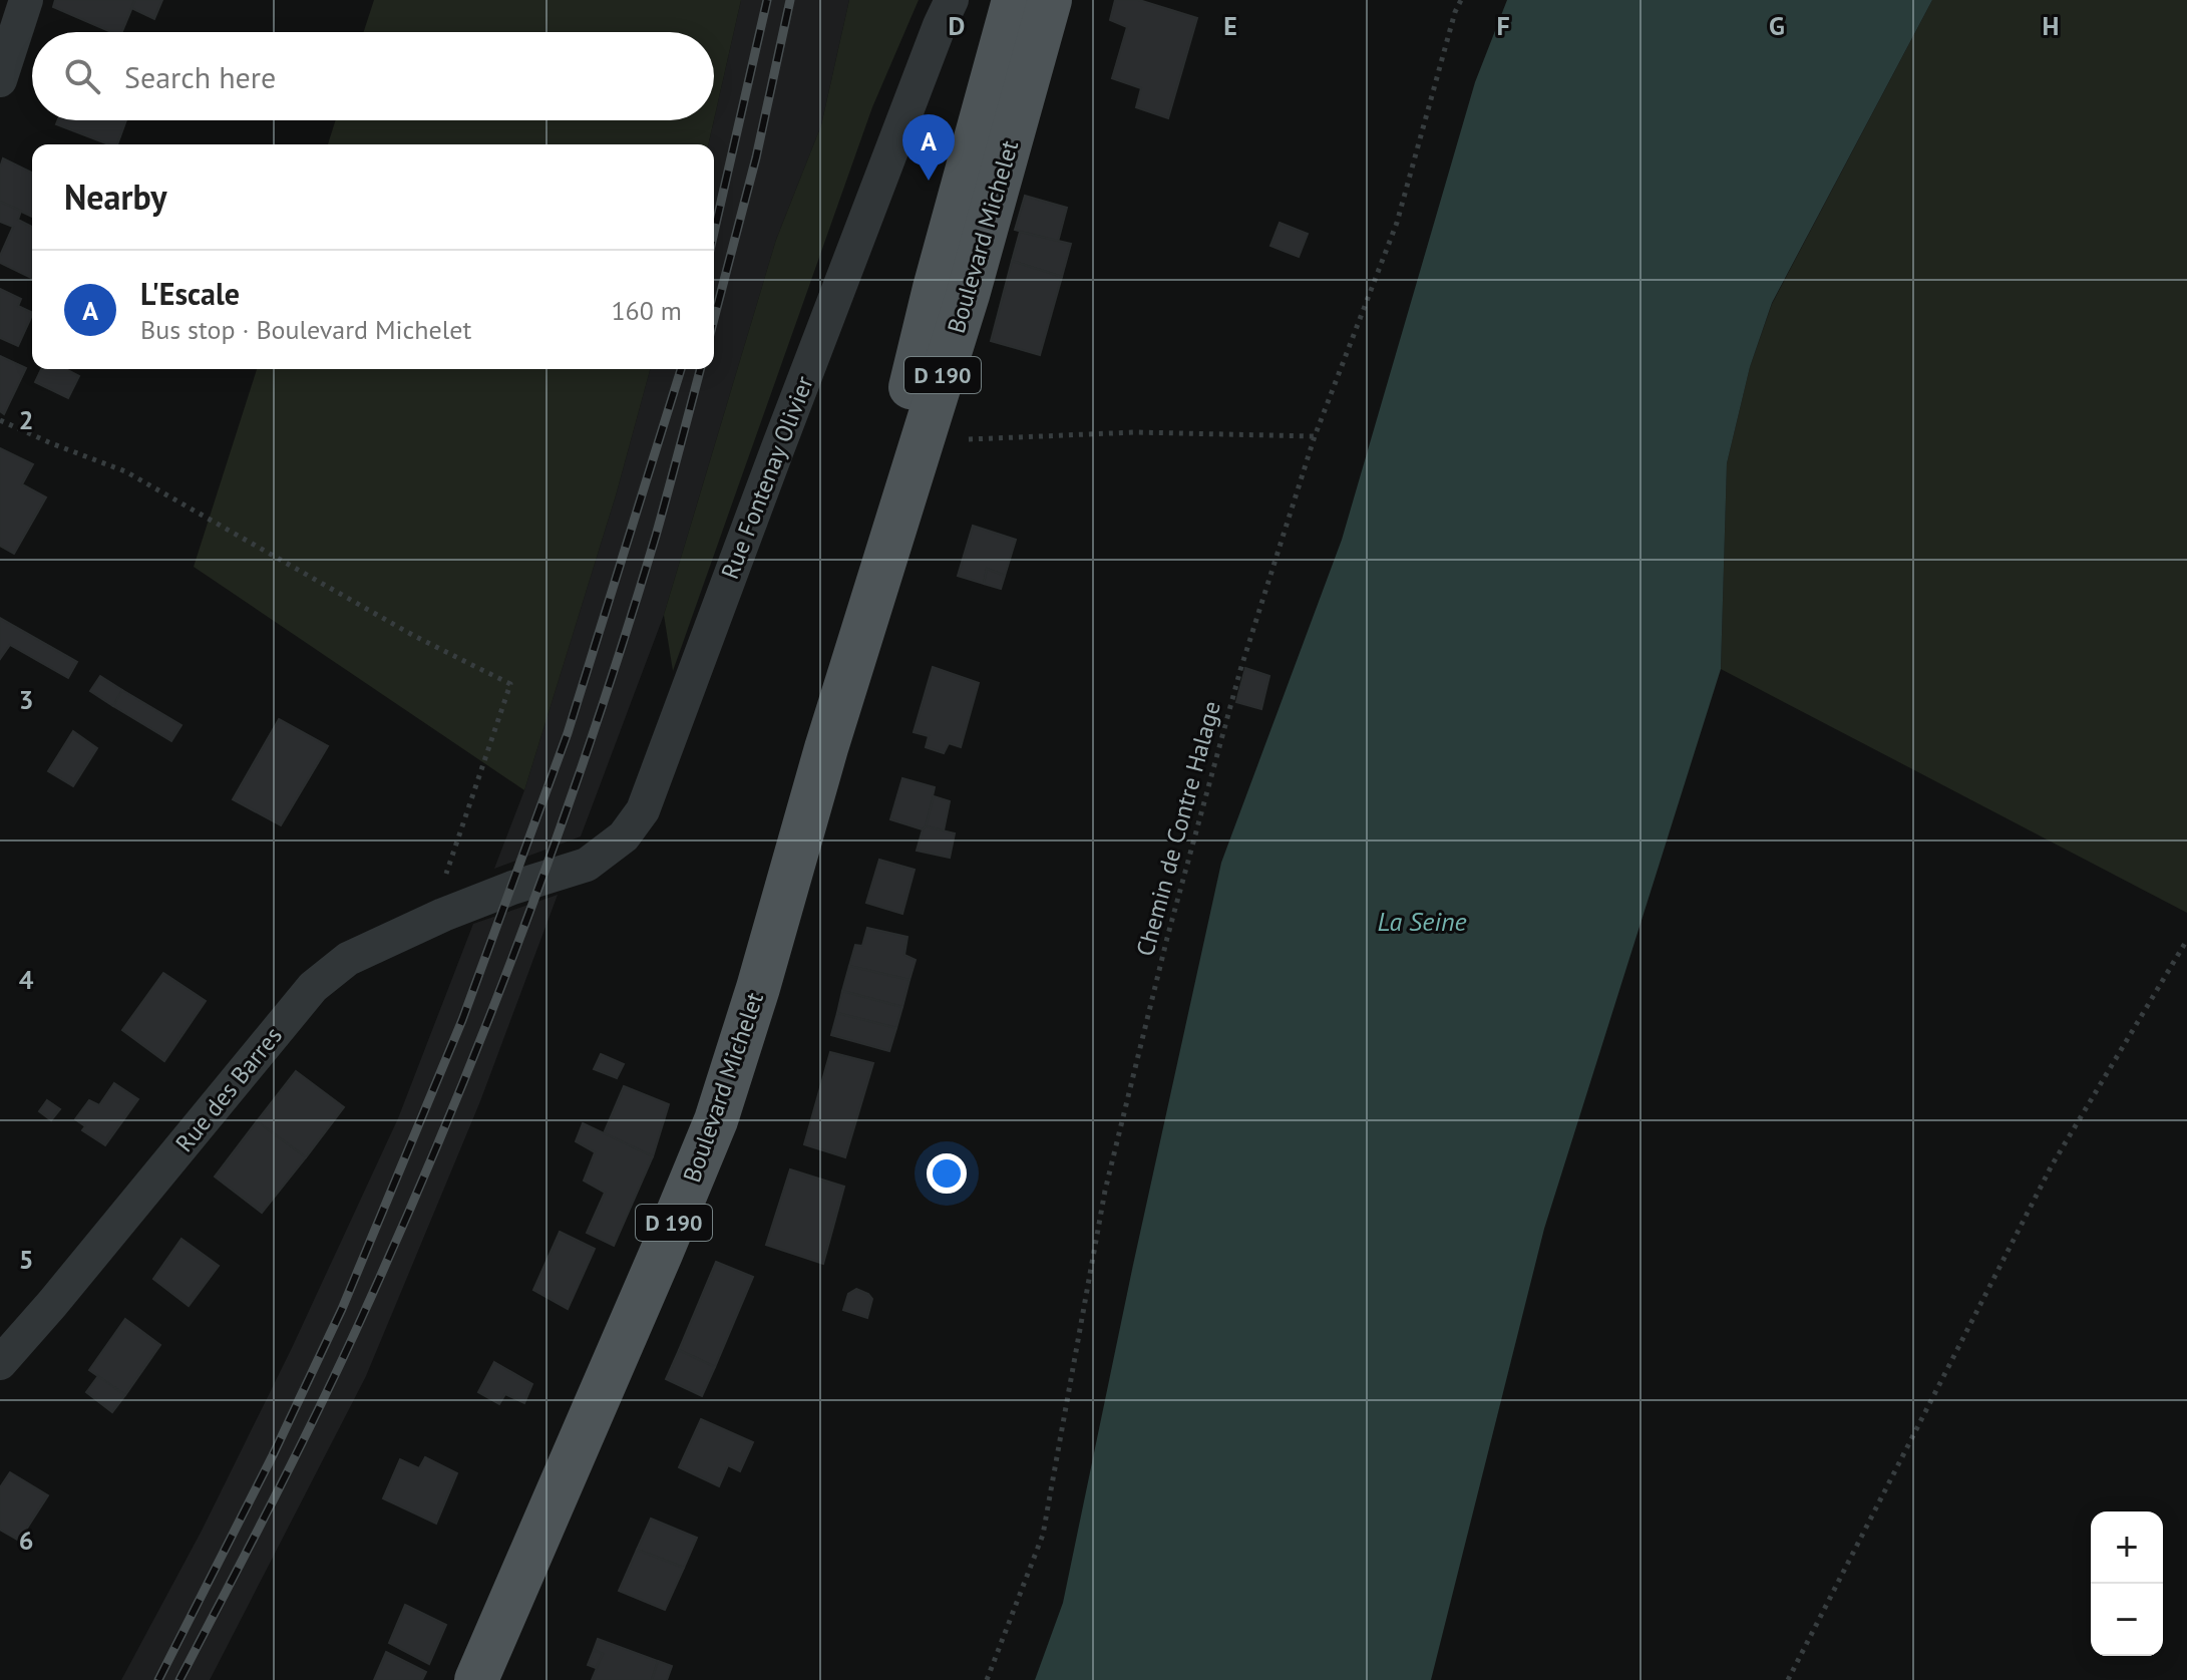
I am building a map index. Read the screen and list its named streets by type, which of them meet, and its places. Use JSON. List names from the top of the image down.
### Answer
{
  "streets": {
    "main road": ["Boulevard Michelet", "D 190"],
    "street": ["Rue Fontenay Olivier", "Rue des Barres"],
    "path": ["Chemin de Contre Halage"]
  },
  "crossings": [
    ["Rue Fontenay Olivier", "Rue des Barres"]
  ],
  "water": ["La Seine"],
  "page": {
    "search": "Search here",
    "pins": "A",
    "heading": "Nearby",
    "list": [
      {
        "mark": "A",
        "name": "L'Escale",
        "note": "Bus stop · Boulevard Michelet",
        "value": "160 m"
      }
    ],
    "map_buttons": ["+", "−"]
  },
  "grid": {
    "columns": [
      "D",
      "E",
      "F",
      "G",
      "H"
    ],
    "rows": [
      "2",
      "3",
      "4",
      "5",
      "6"
    ]
  }
}
